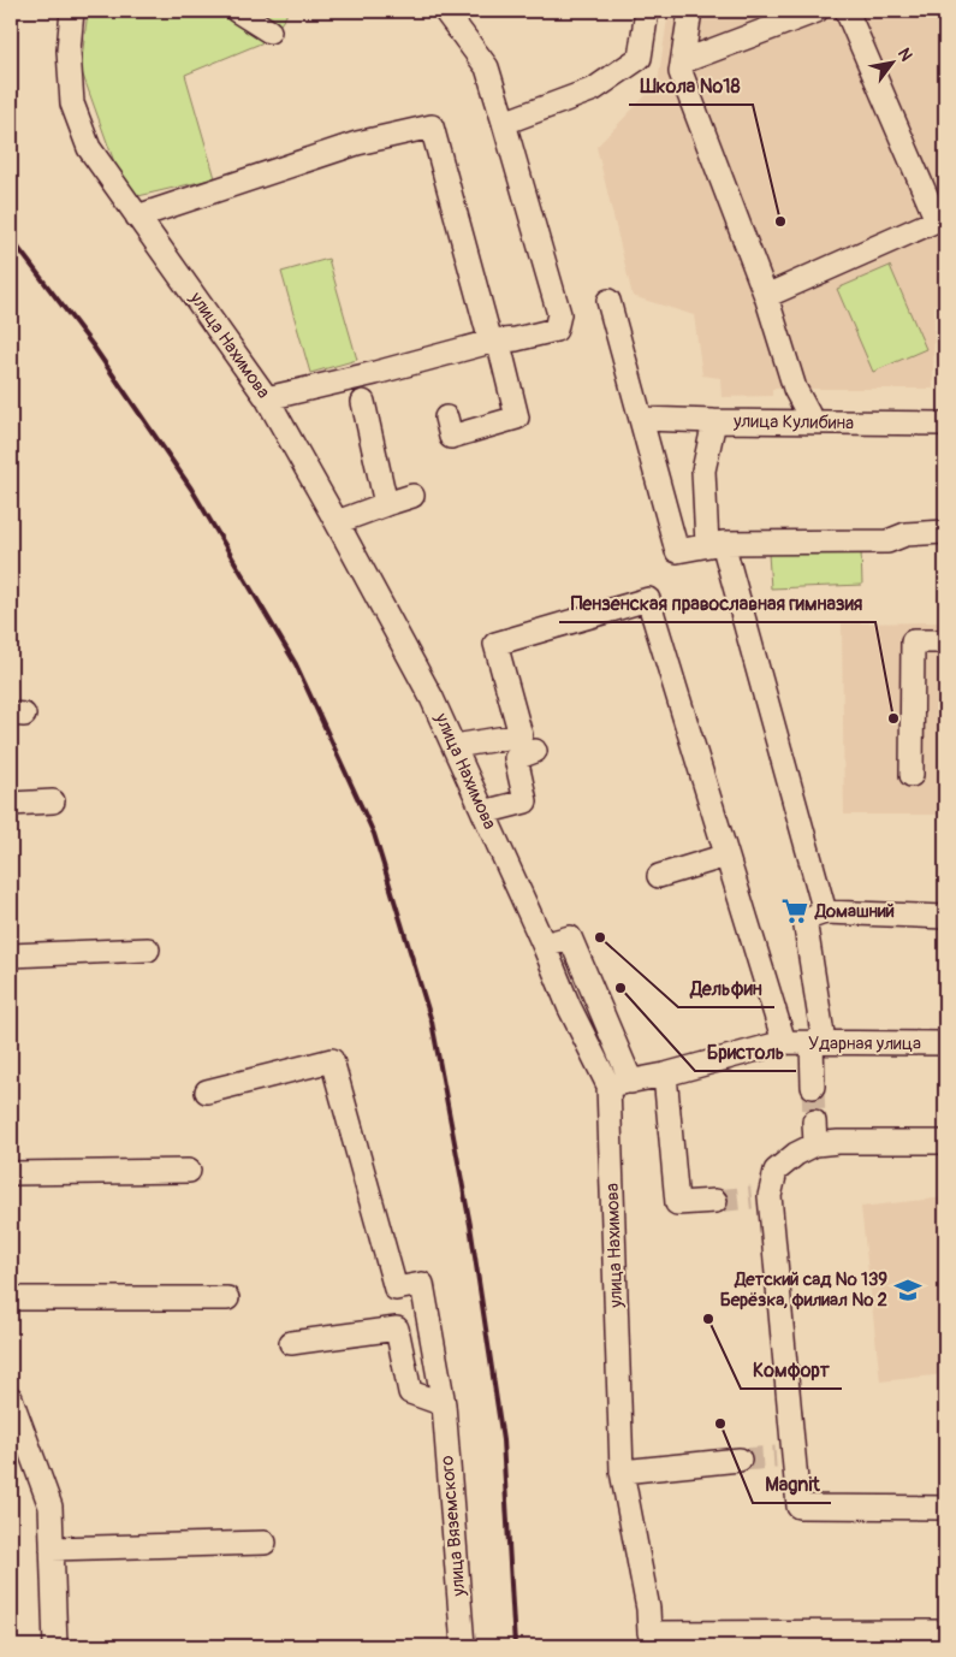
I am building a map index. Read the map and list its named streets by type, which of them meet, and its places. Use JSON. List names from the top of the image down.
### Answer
{
  "streets": {
    "street": [
      "улица Нахимова",
      "улица Кулибина",
      "Ударная улица",
      "улица Вяземского"
    ]
  },
  "crossings": [
    ["улица Нахимова", "Ударная улица"]
  ],
  "places": {
    "other": [
      "Школа №18",
      "Пензенская православная гимназия",
      "Дельфин",
      "Бристоль",
      "Комфорт",
      "Magnit"
    ],
    "supermarket": ["Домашний"],
    "school or university": ["Детский сад № 139 Берёзка, филиал № 2"]
  },
  "north": "top right"
}
